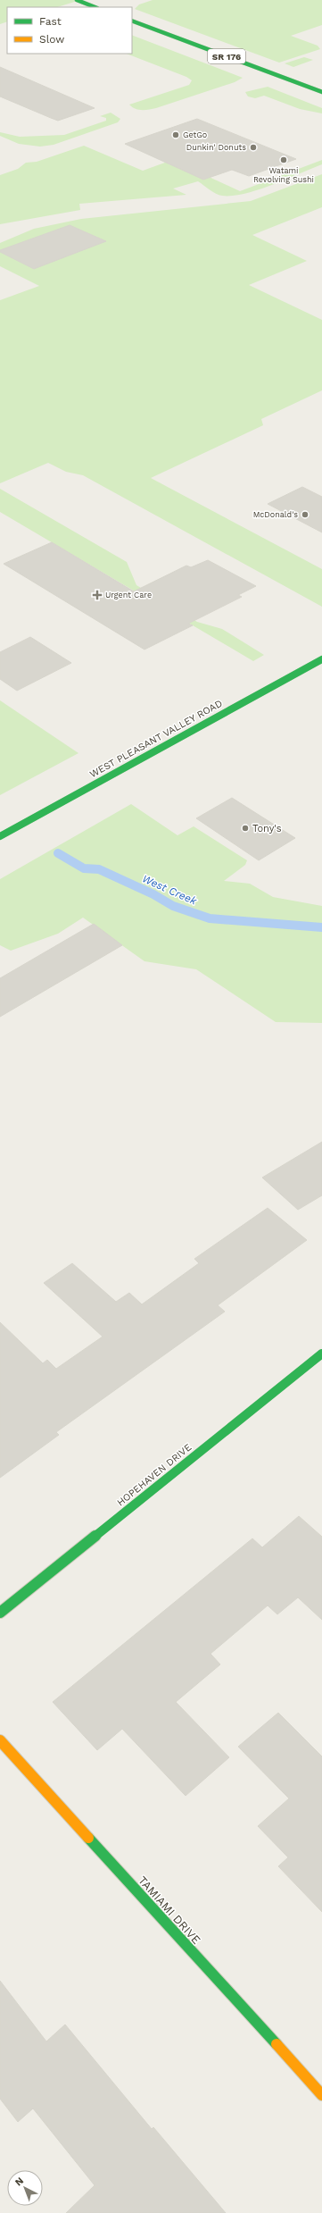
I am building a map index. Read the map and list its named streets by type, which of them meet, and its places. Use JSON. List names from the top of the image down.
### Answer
{
  "streets": {
    "main road": [
      "SR 176",
      "WEST PLEASANT VALLEY ROAD",
      "HOPEHAVEN DRIVE",
      "TAMIAMI DRIVE"
    ]
  },
  "water": ["West Creek"],
  "places": {
    "other": [
      "GetGo",
      "Dunkin' Donuts",
      "Watami Revolving Sushi",
      "McDonald's",
      "Tony's"
    ],
    "health": ["Urgent Care"]
  },
  "legend": ["Fast", "Slow"],
  "north": "top left"
}
